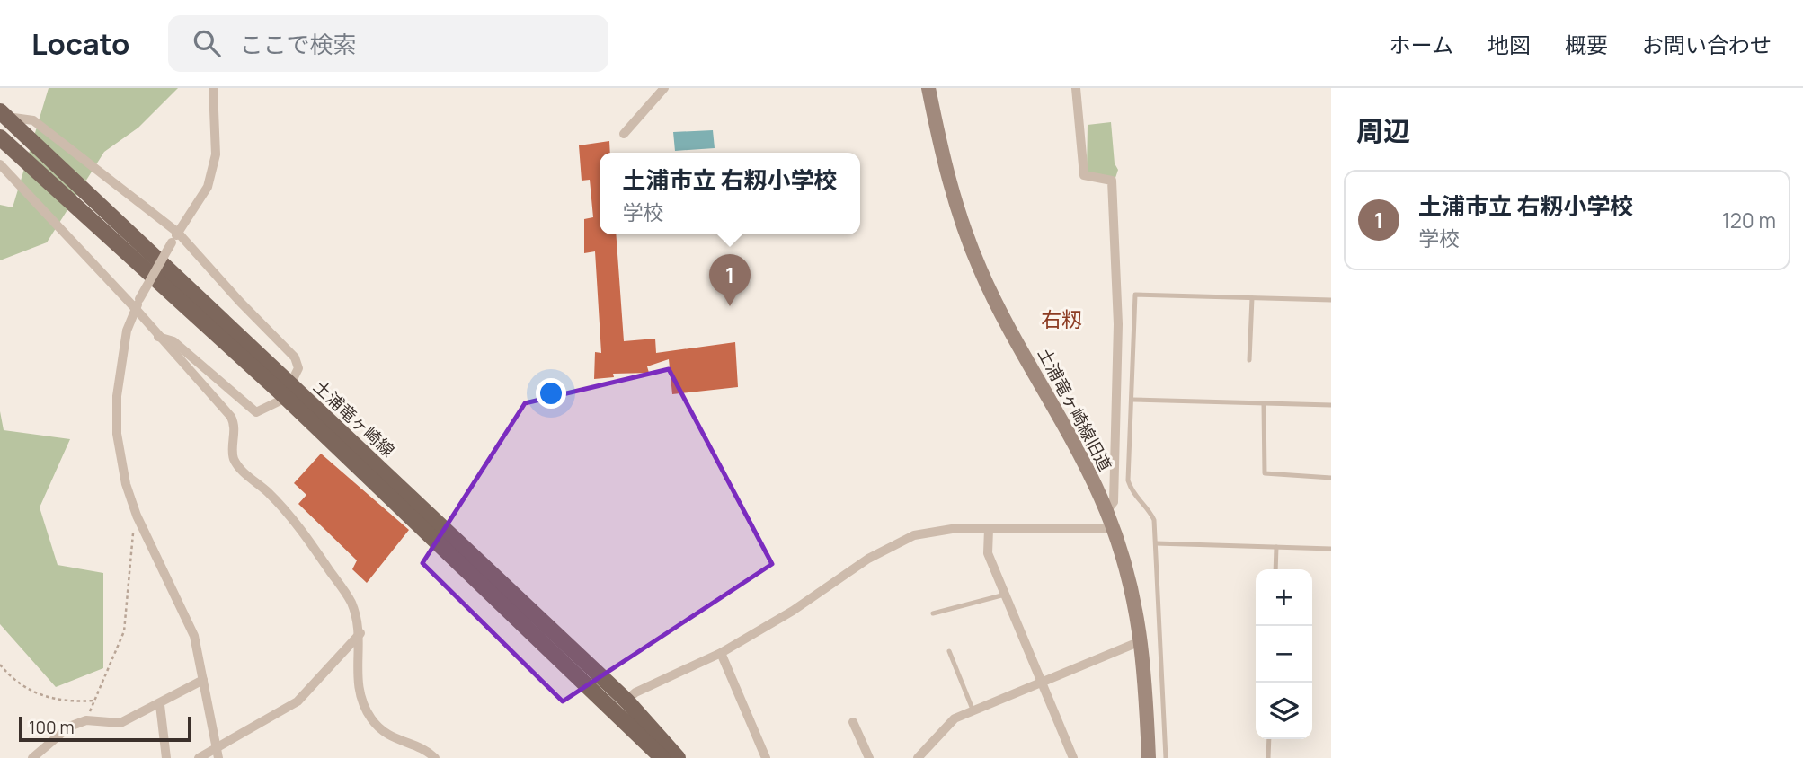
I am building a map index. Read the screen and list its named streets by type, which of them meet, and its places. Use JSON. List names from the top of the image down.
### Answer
{
  "streets": {
    "main road": ["土浦竜ヶ崎線"],
    "street": ["土浦竜ヶ崎線旧道"]
  },
  "districts": ["右籾"],
  "scale_bar": "100 m",
  "page": {
    "header": "Locato",
    "search": "ここで検索",
    "nav": [
      "ホーム",
      "地図",
      "概要",
      "お問い合わせ"
    ],
    "heading": "周辺",
    "popup": ["土浦市立 右籾小学校", "学校"],
    "list": [
      {
        "mark": "1",
        "name": "土浦市立 右籾小学校",
        "note": "学校",
        "value": "120 m"
      }
    ],
    "pins": "1",
    "map_buttons": ["+", "−"],
    "scale": "100 m"
  }
}
